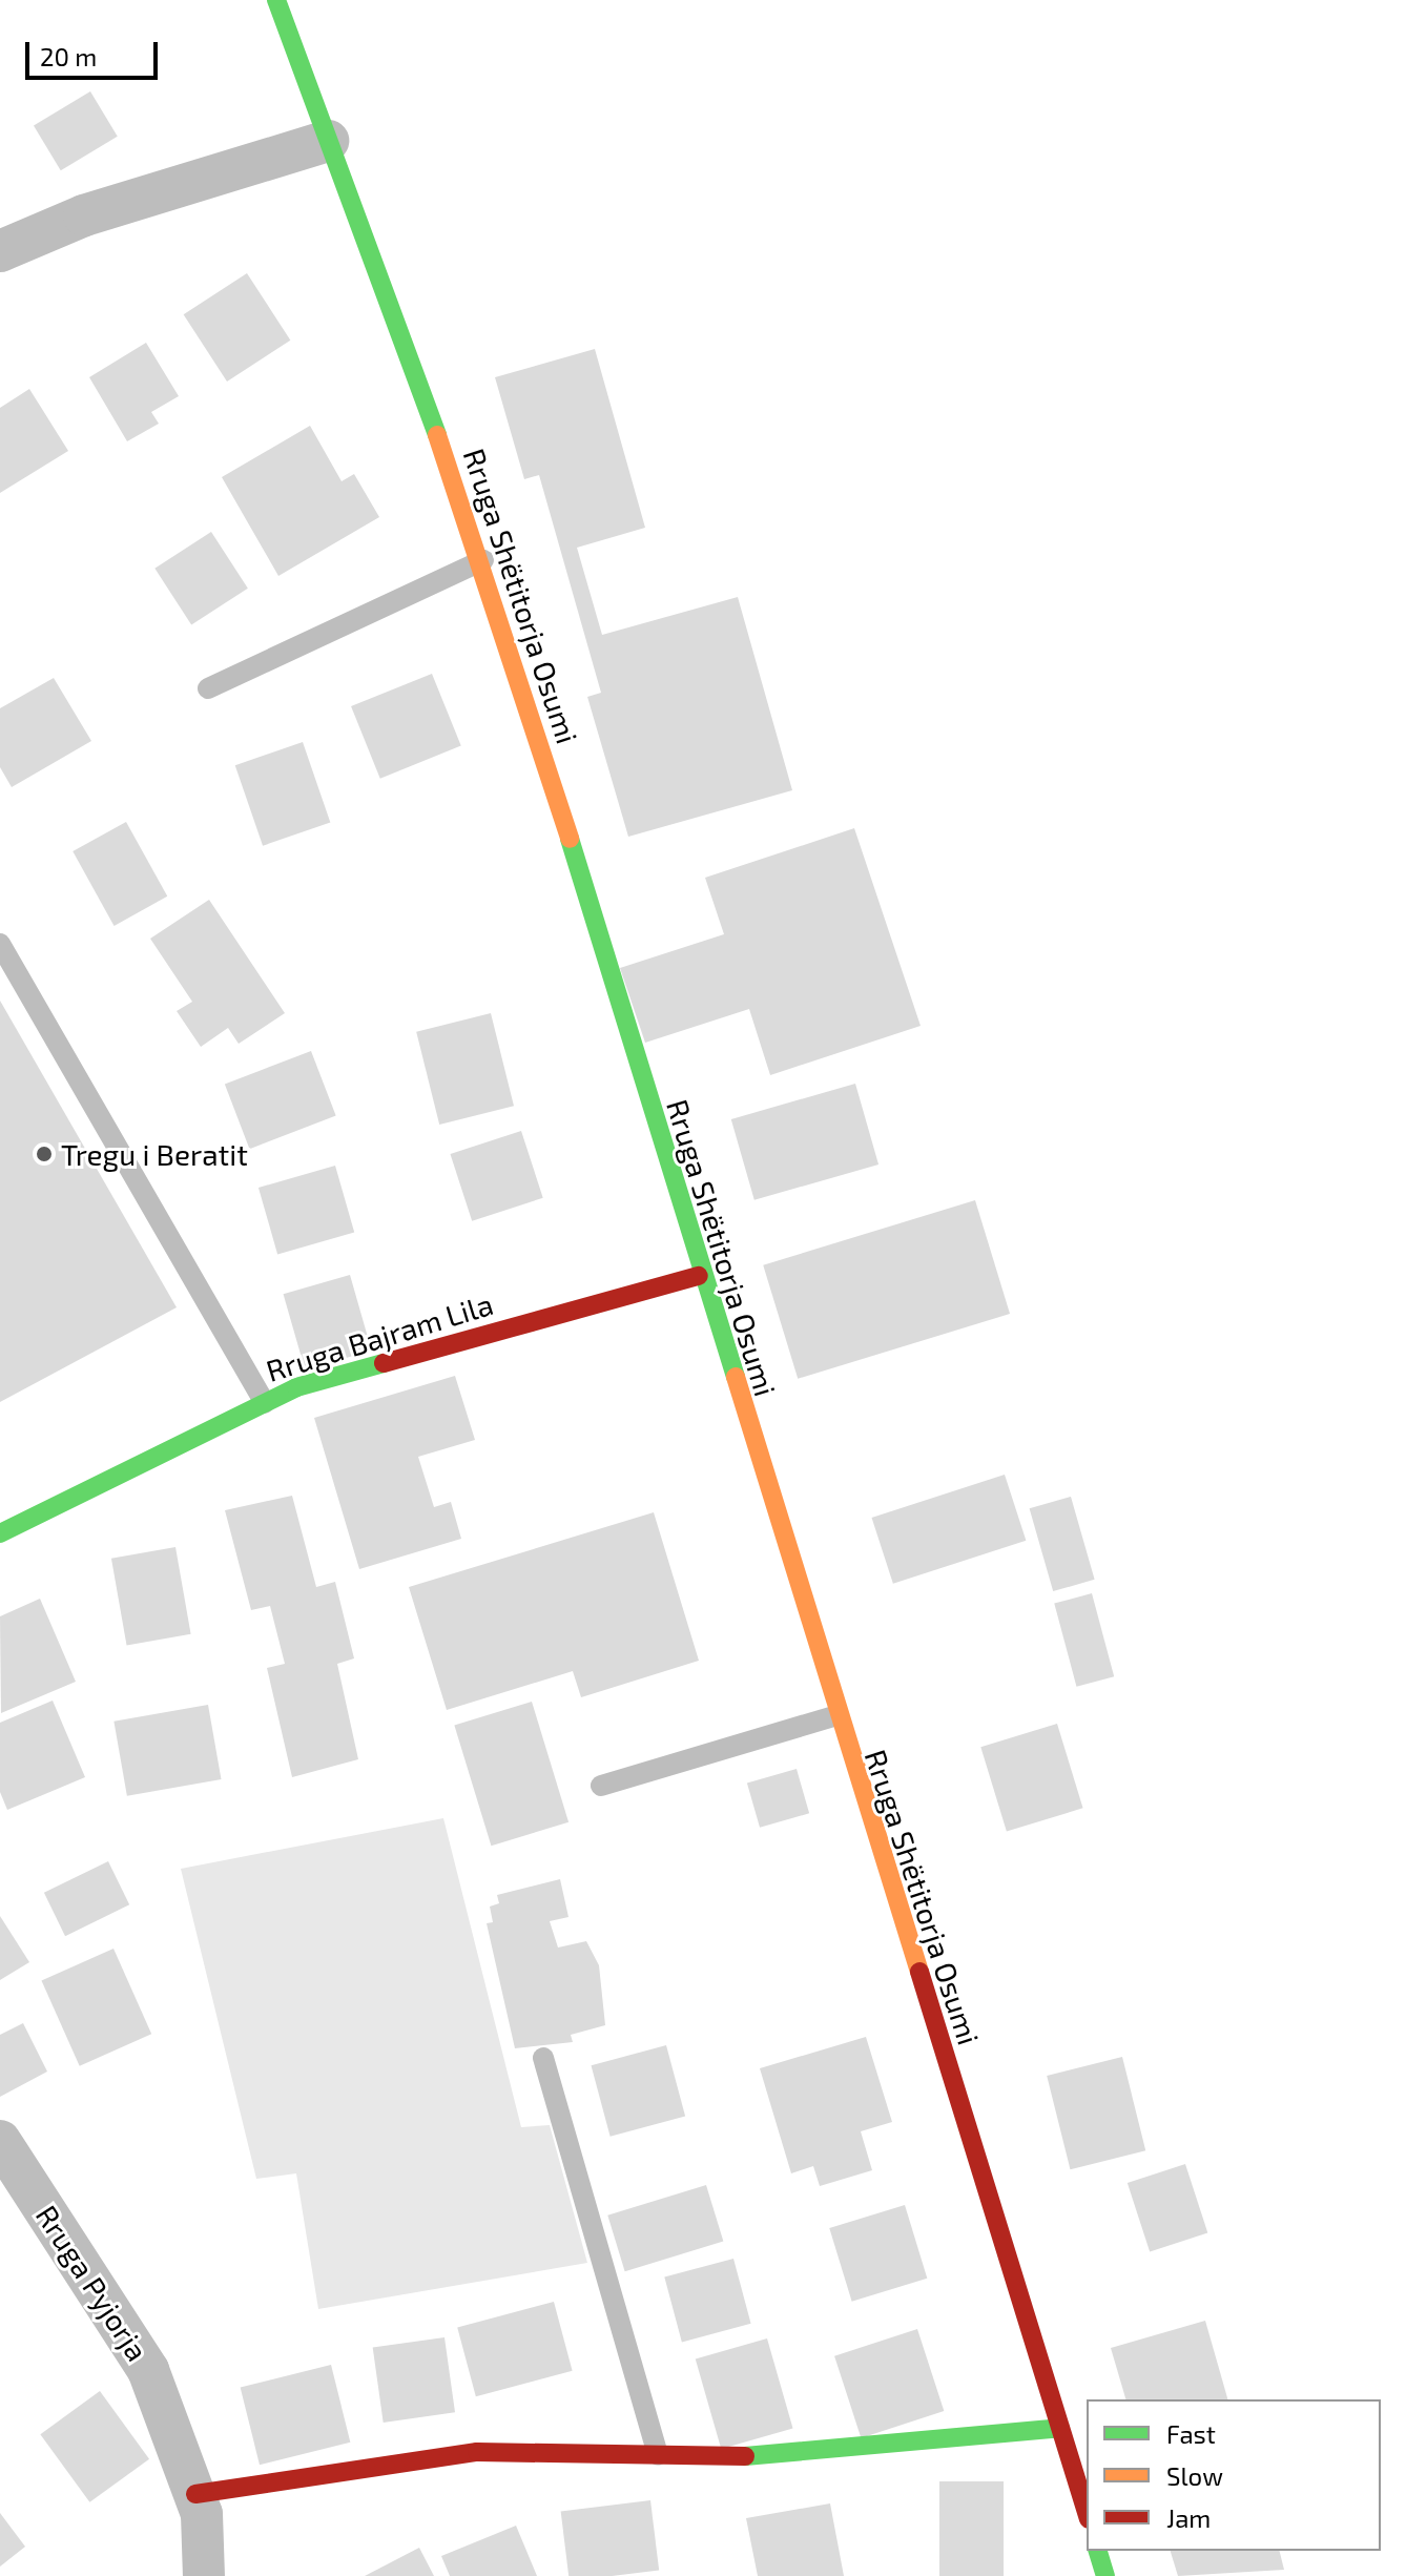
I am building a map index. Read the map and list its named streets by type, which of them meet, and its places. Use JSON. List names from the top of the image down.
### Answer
{
  "streets": {
    "main road": ["Rruga Shëtitorja Osumi", "Rruga Bajram Lila"],
    "street": ["Rruga Pyjorja"]
  },
  "crossings": [
    ["Rruga Shëtitorja Osumi", "Rruga Bajram Lila"]
  ],
  "places": ["Tregu i Beratit"],
  "legend": ["Fast", "Slow", "Jam"],
  "scale_bar": "20 m"
}
